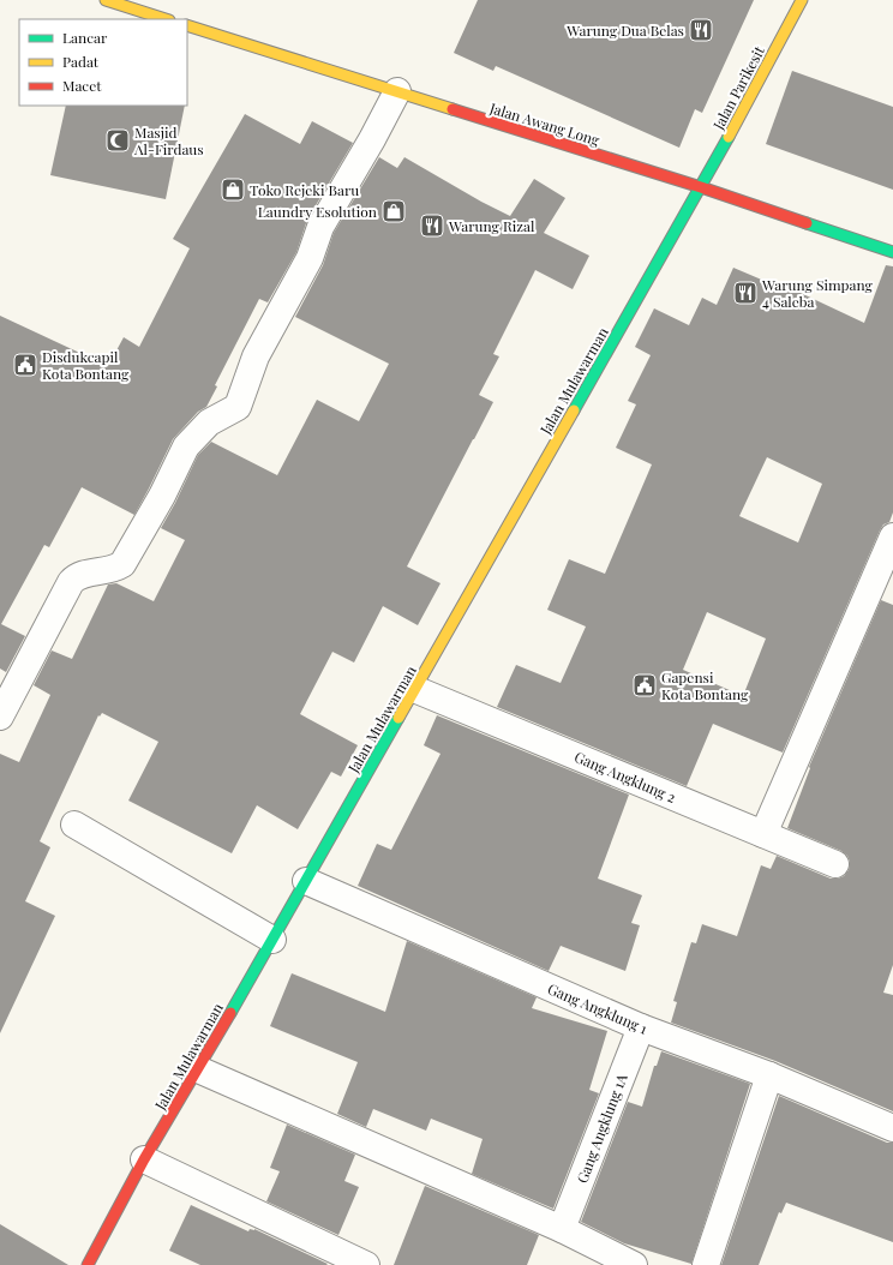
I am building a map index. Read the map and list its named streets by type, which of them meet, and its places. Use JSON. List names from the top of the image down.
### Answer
{
  "streets": {
    "street": [
      "Jalan Parikesit",
      "Jalan Awang Long",
      "Jalan Mulawarman",
      "Gang Angklung 2",
      "Gang Angklung 1",
      "Gang Angklung 1A"
    ]
  },
  "crossings": [
    ["Jalan Parikesit", "Jalan Awang Long"],
    ["Jalan Parikesit", "Jalan Mulawarman"],
    ["Jalan Awang Long", "Jalan Mulawarman"],
    ["Jalan Mulawarman", "Gang Angklung 2"],
    ["Jalan Mulawarman", "Gang Angklung 1"],
    ["Gang Angklung 1", "Gang Angklung 1A"]
  ],
  "places": {
    "restaurant": ["Warung Dua Belas", "Warung Rizal", "Warung Simpang 4 Saleba"],
    "mosque": ["Masjid Al-Firdaus"],
    "shop": ["Toko Rejeki Baru", "Laundry Esolution"],
    "public building": ["Disdukcapil Kota Bontang", "Gapensi Kota Bontang"]
  },
  "legend": ["Lancar", "Padat", "Macet"]
}
